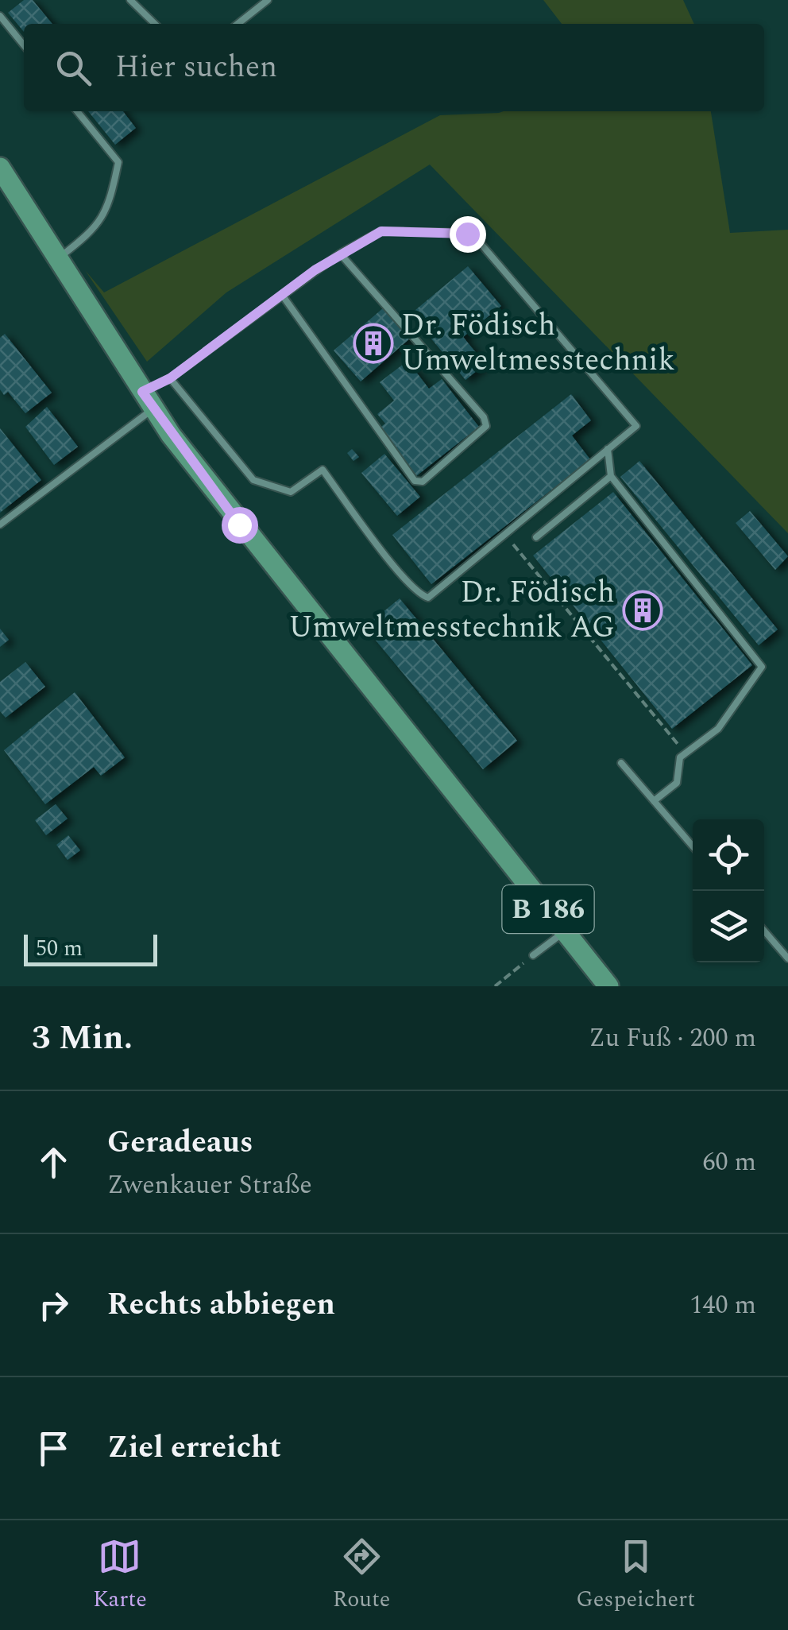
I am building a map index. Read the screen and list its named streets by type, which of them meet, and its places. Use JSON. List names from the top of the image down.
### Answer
{
  "streets": {
    "main road": ["B 186"]
  },
  "places": {
    "building": ["Dr. Födisch Umweltmesstechnik", "Dr. Födisch Umweltmesstechnik AG"]
  },
  "scale_bar": "50 m",
  "page": {
    "search": "Hier suchen",
    "scale": "50 m",
    "heading": ["3 Min.", "Zu Fuß · 200 m"],
    "list": [
      ["Geradeaus", "Zwenkauer Straße", "60 m"],
      ["Rechts abbiegen", "140 m"],
      "Ziel erreicht"
    ],
    "nav": ["Karte", "Route", "Gespeichert"]
  }
}
